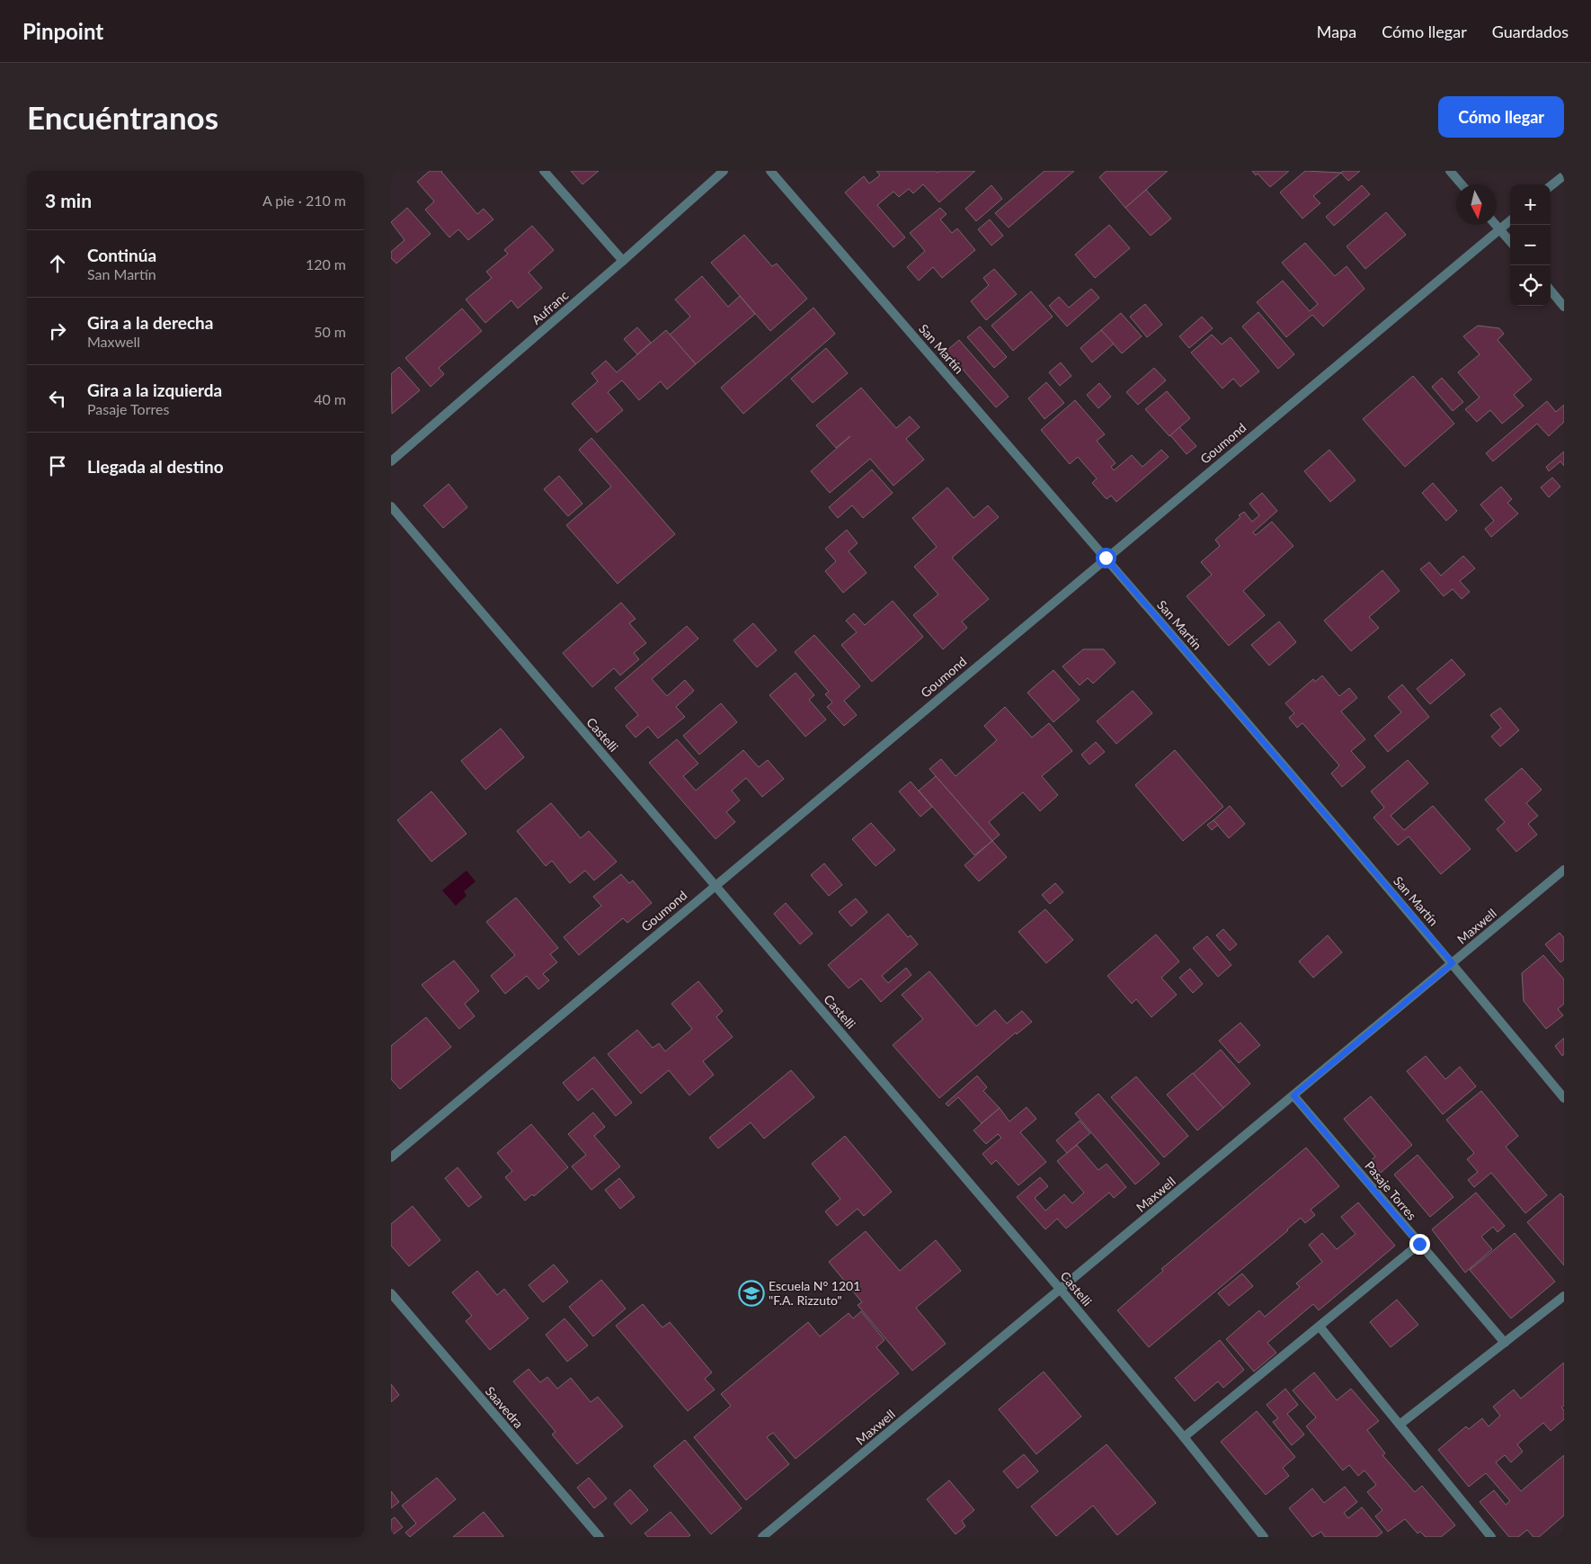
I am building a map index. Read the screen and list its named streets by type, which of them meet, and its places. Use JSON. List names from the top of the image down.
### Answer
{
  "streets": {
    "street": [
      "Aufranc",
      "San Martín",
      "Goumond",
      "Castelli",
      "Maxwell",
      "Pasaje Torres",
      "Saavedra"
    ]
  },
  "crossings": [
    ["San Martín", "Goumond"],
    ["San Martín", "Maxwell"],
    ["Goumond", "Castelli"],
    ["Castelli", "Maxwell"],
    ["Maxwell", "Pasaje Torres"]
  ],
  "places": {
    "school or university": ["Escuela N° 1201 \"F.A. Rizzuto\""]
  },
  "north": "bottom",
  "page": {
    "header": "Pinpoint",
    "nav": ["Mapa", "Cómo llegar", "Guardados"],
    "buttons": "Cómo llegar",
    "title": "Encuéntranos",
    "heading": ["3 min", "A pie · 210 m"],
    "map_buttons": ["+", "−"],
    "list": [
      ["Continúa", "San Martín", "120 m"],
      ["Gira a la derecha", "Maxwell", "50 m"],
      ["Gira a la izquierda", "Pasaje Torres", "40 m"],
      "Llegada al destino"
    ]
  }
}
